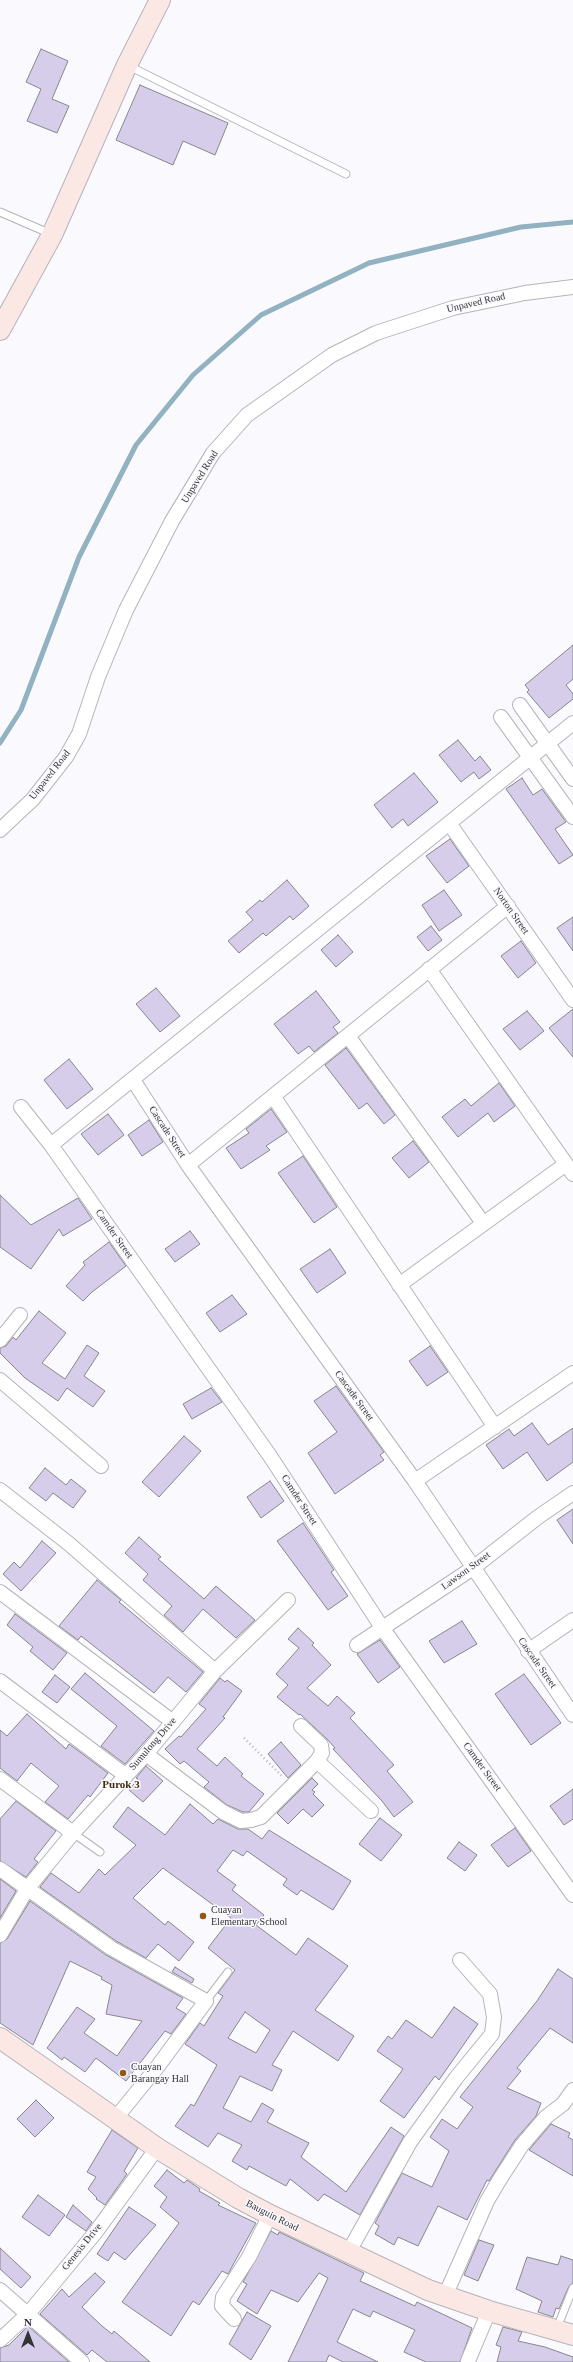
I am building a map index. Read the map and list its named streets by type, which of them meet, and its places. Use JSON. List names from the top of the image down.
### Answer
{
  "streets": {
    "street": [
      "Unpaved Road",
      "Norton Street",
      "Cascade Street",
      "Camder Street",
      "Lawson Street",
      "Sumulong Drive",
      "Bauguin Road",
      "Genesis Drive"
    ]
  },
  "crossings": [
    ["Cascade Street", "Lawson Street"],
    ["Camder Street", "Lawson Street"],
    ["Bauguin Road", "Genesis Drive"]
  ],
  "districts": ["Purok 3"],
  "places": ["Cuayan Elementary School", "Cuayan Barangay Hall"],
  "north": "top"
}
